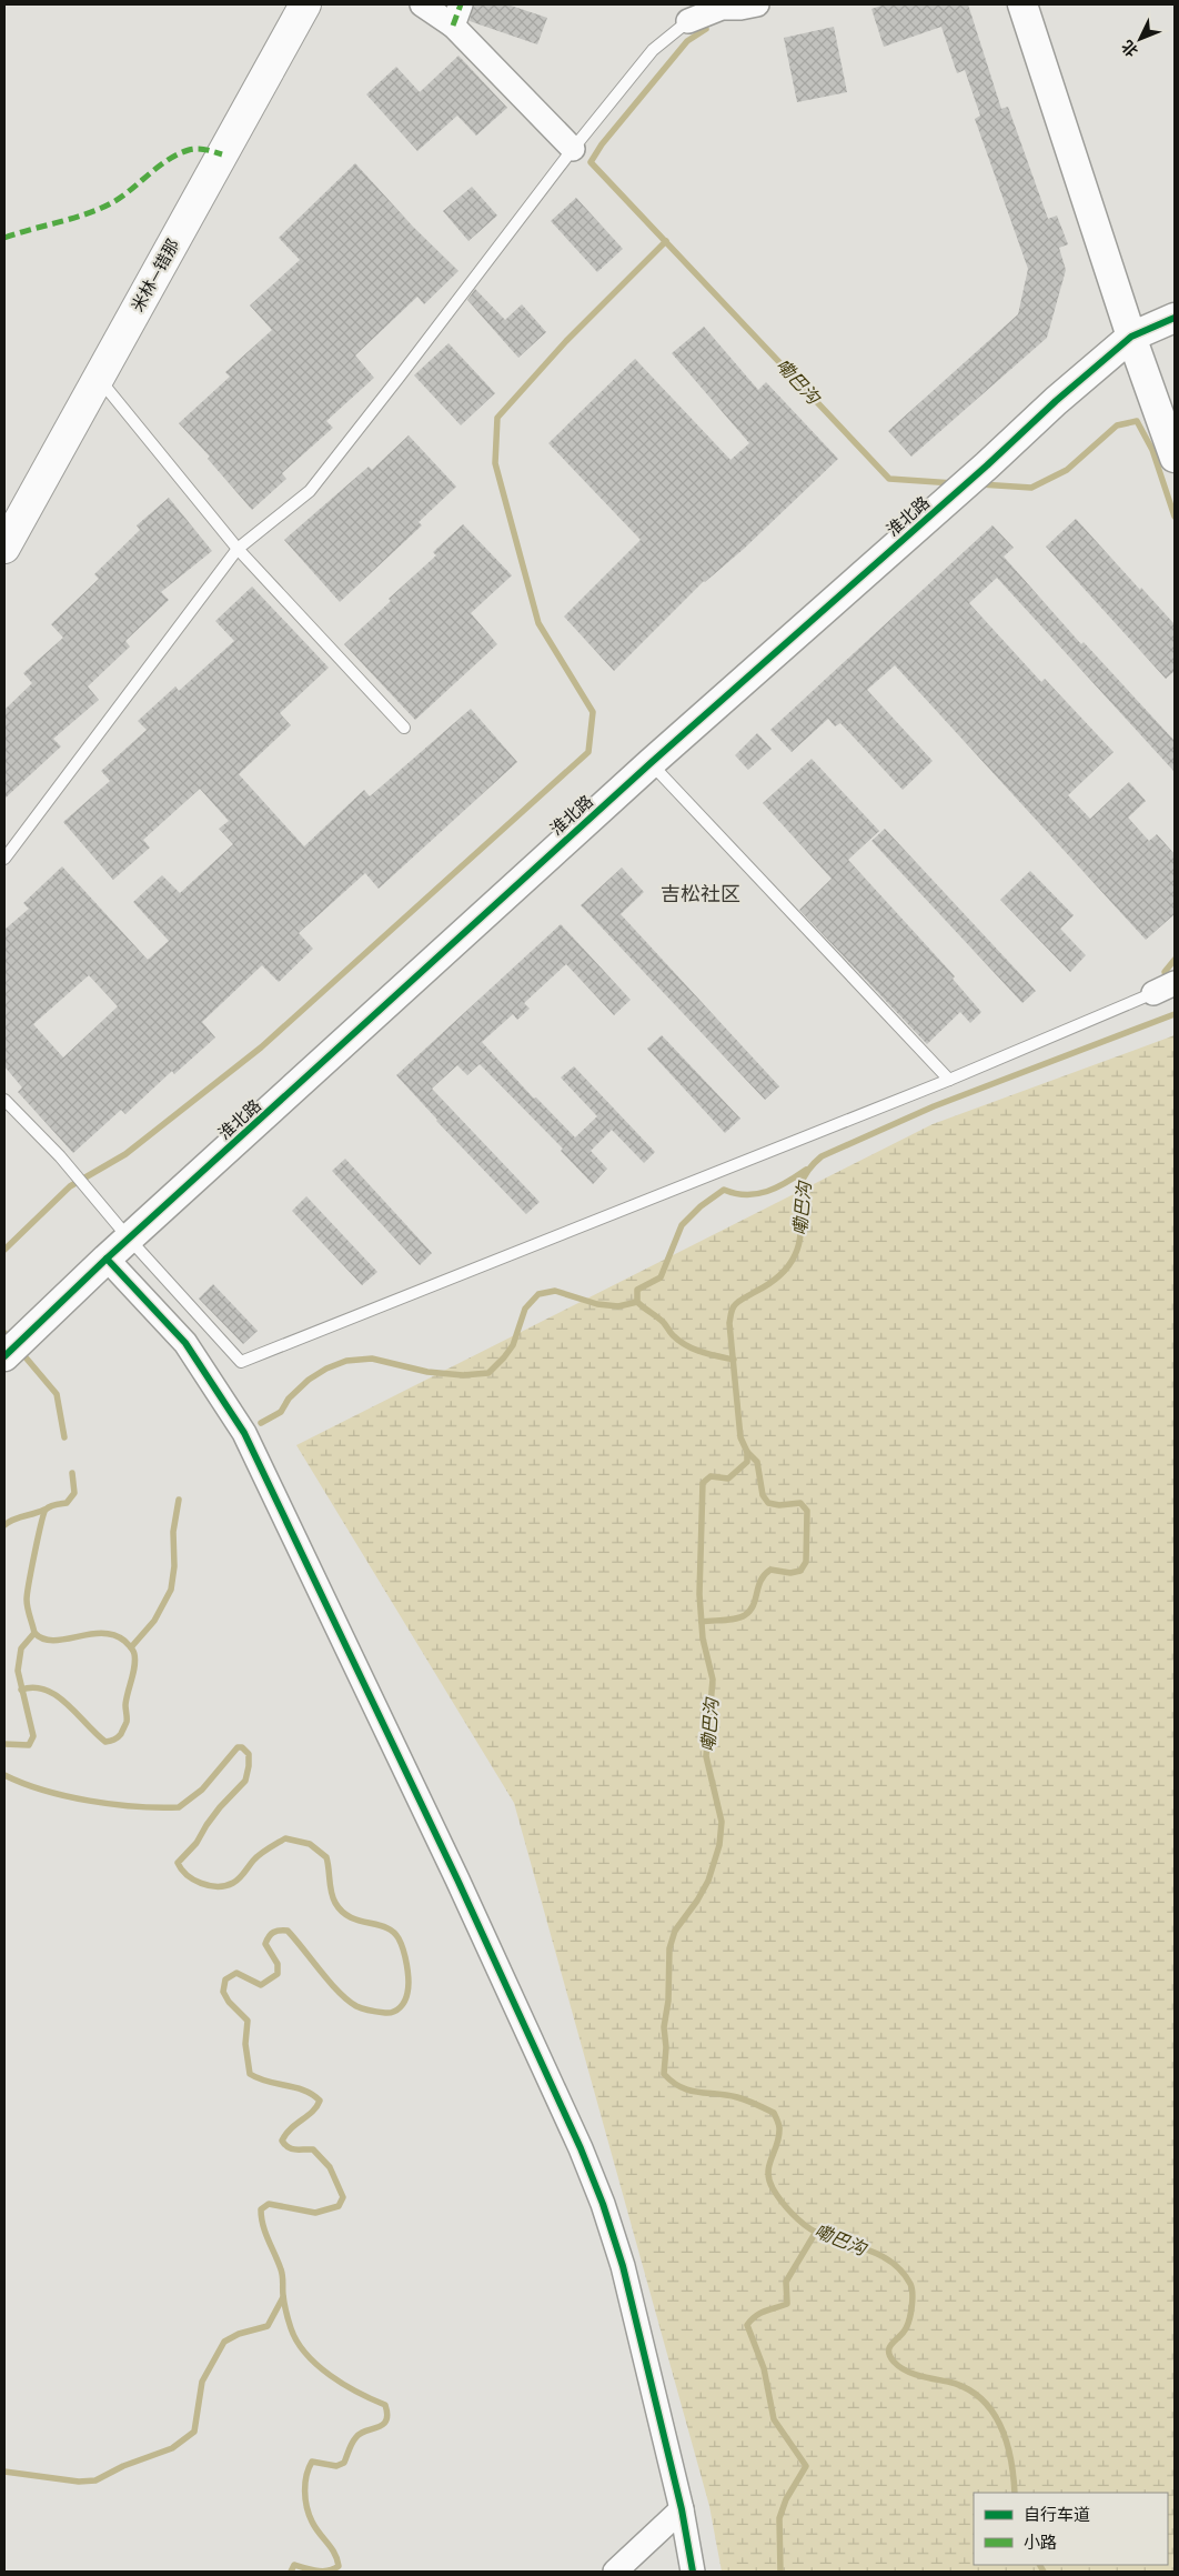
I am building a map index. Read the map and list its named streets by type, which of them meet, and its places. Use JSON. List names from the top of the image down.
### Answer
{
  "streets": {
    "highway": ["米林—错那"],
    "street": ["淮北路"]
  },
  "districts": ["吉松社区"],
  "water": ["嘞巴沟"],
  "legend": ["自行车道", "小路"],
  "north": "bottom left"
}
